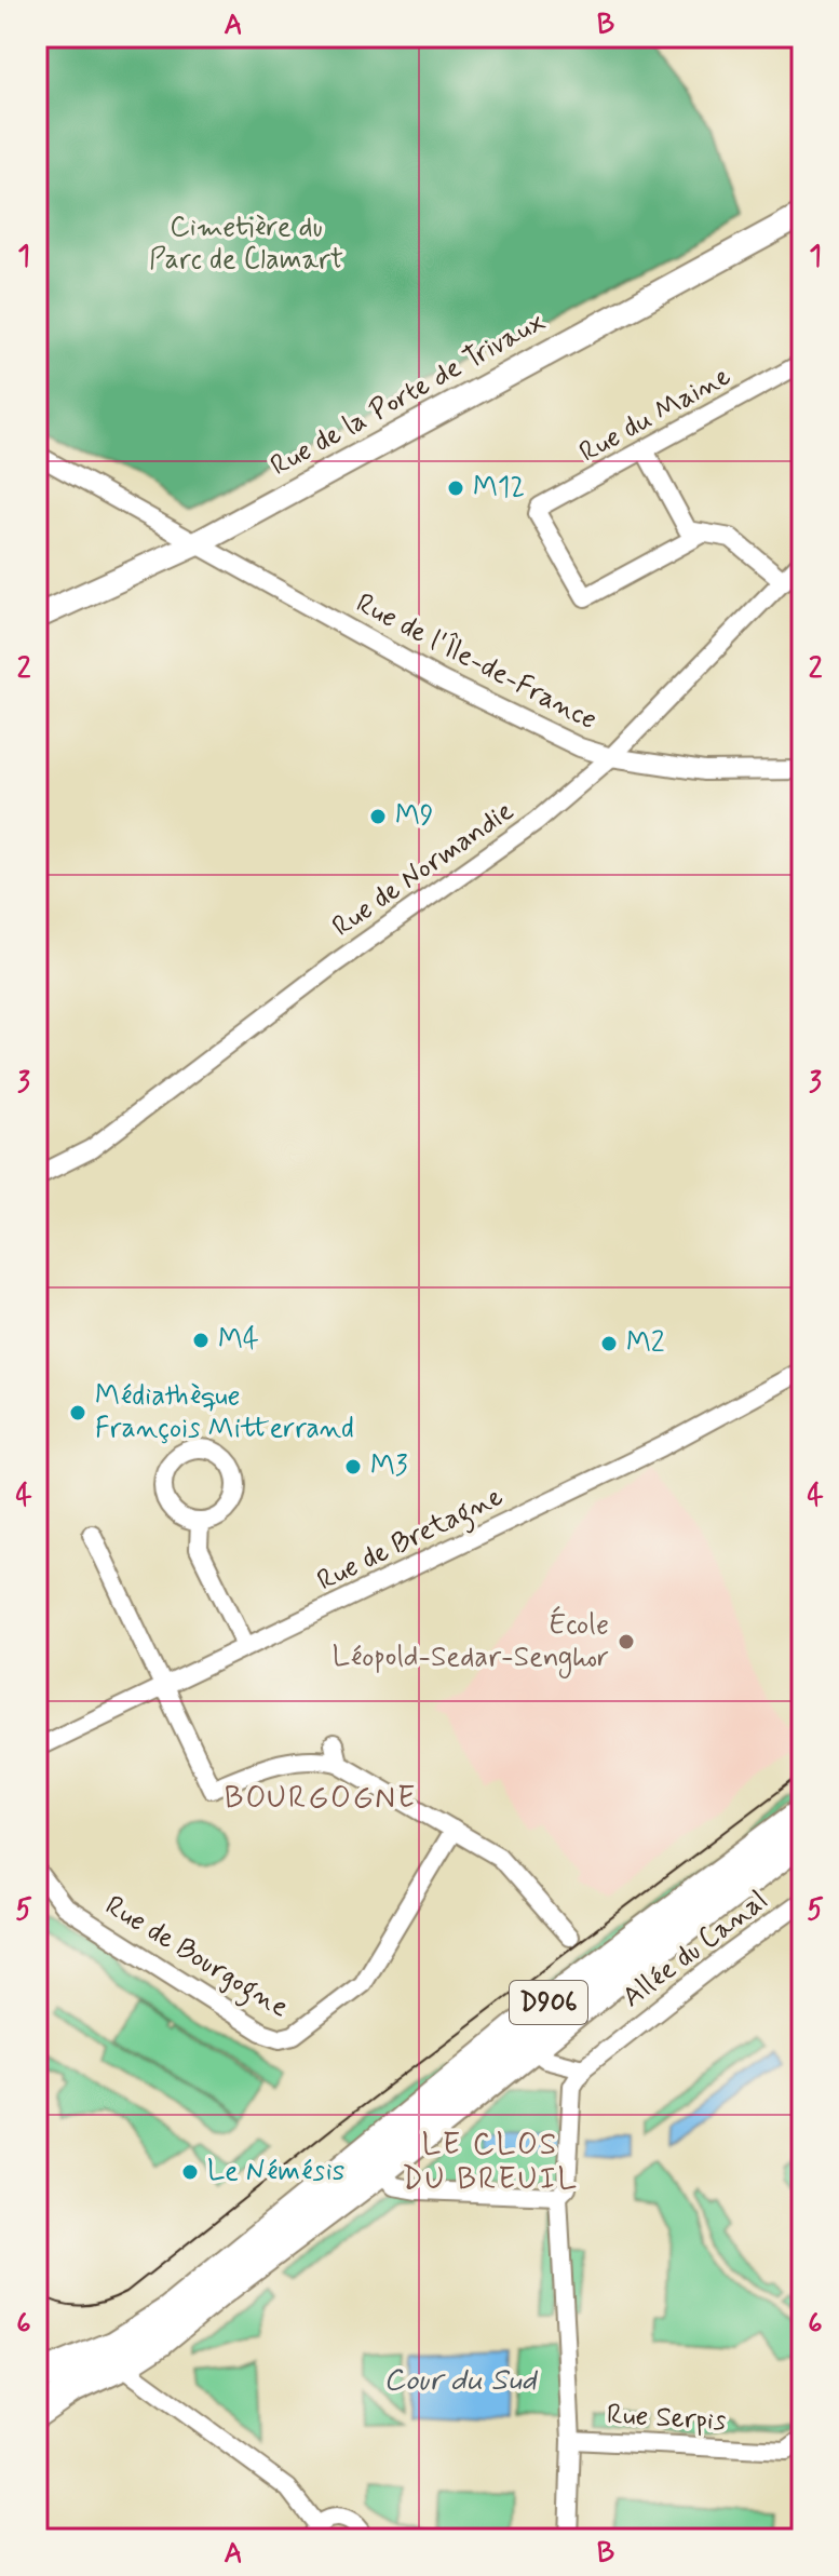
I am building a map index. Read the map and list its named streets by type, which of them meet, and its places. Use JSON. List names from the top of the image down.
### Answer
{
  "streets": {
    "main road": ["D906"],
    "street": [
      "Rue de la Porte de Trivaux",
      "Rue du Maine",
      "Rue de l'Île-de-France",
      "Rue de Normandie",
      "Rue de Bretagne",
      "Allée du Canal",
      "Rue de Bourgogne",
      "Rue Serpis"
    ]
  },
  "crossings": [
    ["Rue de la Porte de Trivaux", "Rue de l'Île-de-France"],
    ["Rue de l'Île-de-France", "Rue de Normandie"]
  ],
  "districts": ["BOURGOGNE", "LE CLOS DU BREUIL"],
  "water": ["Cour du Sud"],
  "parks": ["Cimetière du Parc de Clamart"],
  "places": [
    "M12",
    "M9",
    "M4",
    "M2",
    "Médiathèque François Mitterrand",
    "M3",
    "École Léopold-Sedar-Senghor",
    "Le Némésis"
  ],
  "grid": {
    "columns": ["A", "B"],
    "rows": [
      "1",
      "2",
      "3",
      "4",
      "5",
      "6"
    ]
  }
}
